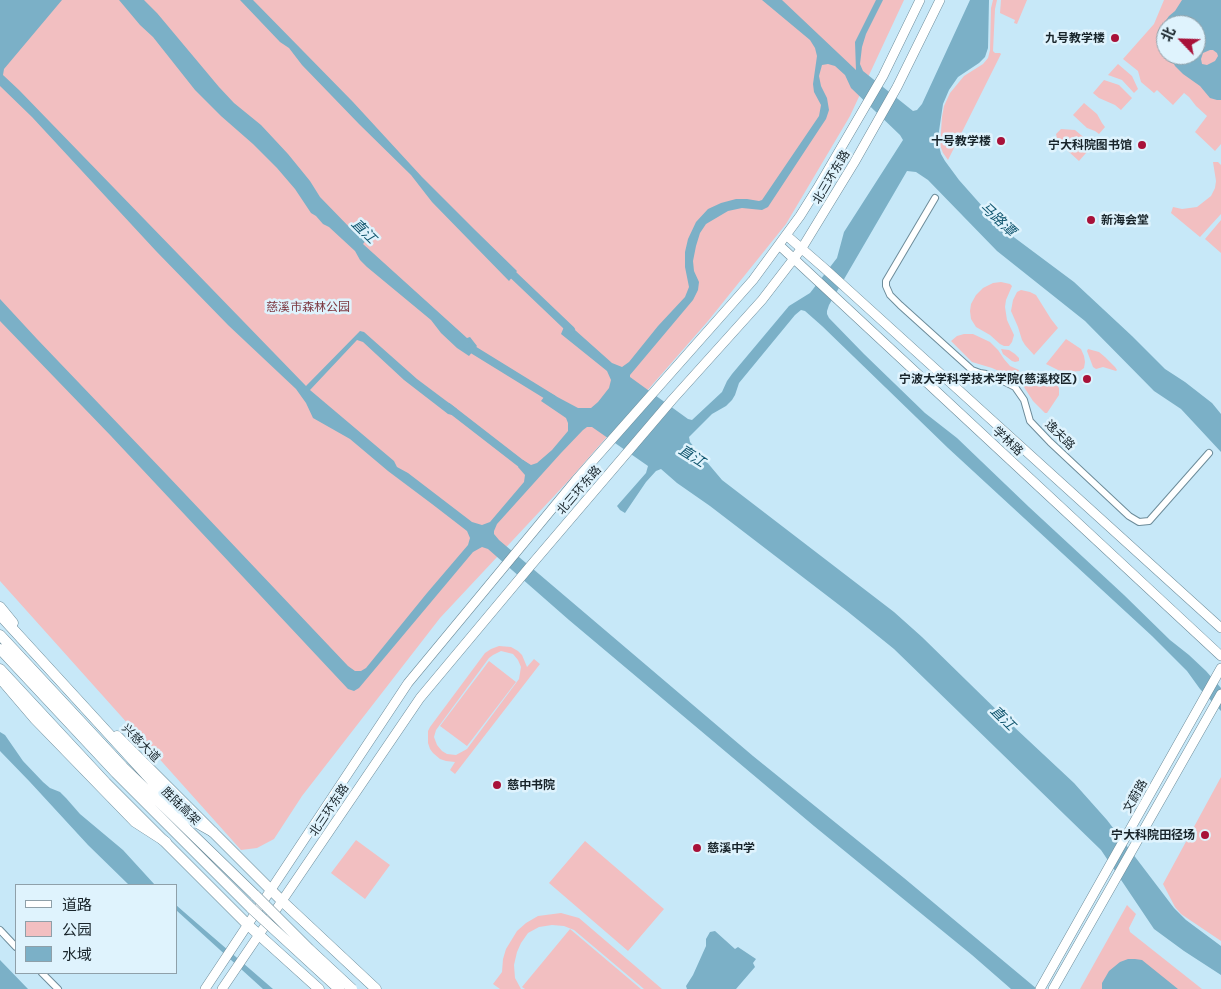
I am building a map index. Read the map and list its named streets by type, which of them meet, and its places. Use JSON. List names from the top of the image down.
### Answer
{
  "streets": {
    "main road": [
      "北三环东路",
      "学林路",
      "兴慈大道",
      "文蔚路",
      "胜陆高架"
    ],
    "street": ["逸夫路"]
  },
  "crossings": [
    ["北三环东路", "学林路"],
    ["北三环东路", "兴慈大道"]
  ],
  "water": ["马路潭", "直江"],
  "parks": ["慈溪市森林公园"],
  "places": [
    "九号教学楼",
    "十号教学楼",
    "宁大科院图书馆",
    "新海会堂",
    "宁波大学科学技术学院(慈溪校区)",
    "慈中书院",
    "宁大科院田径场",
    "慈溪中学"
  ],
  "legend": ["道路", "公园", "水域"],
  "north": "top left"
}
